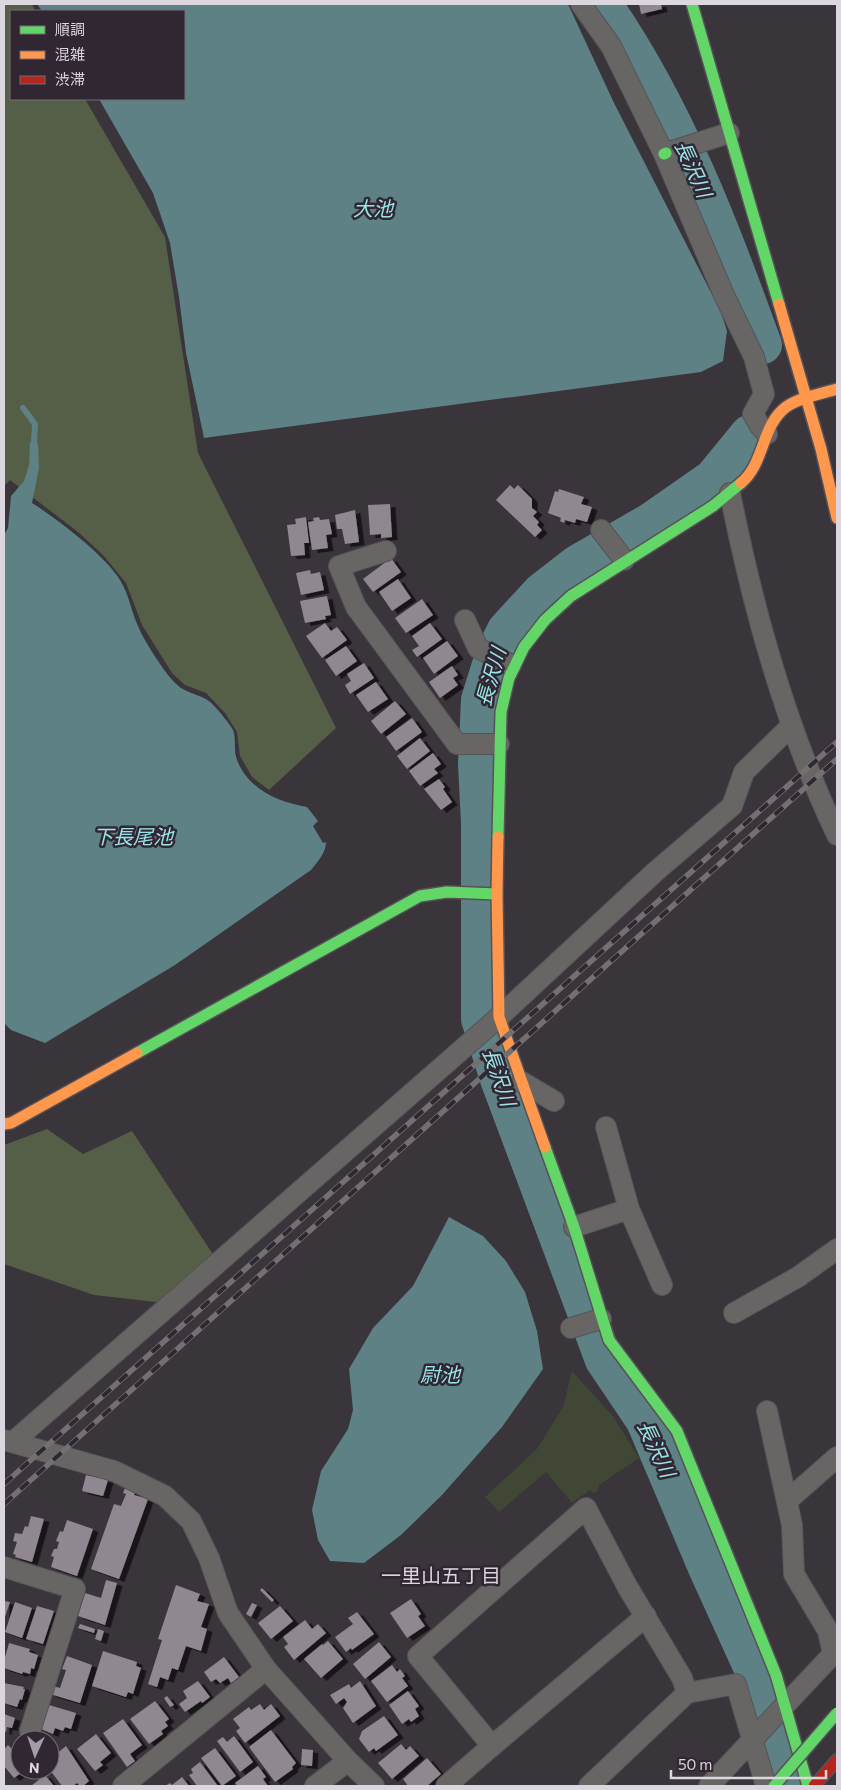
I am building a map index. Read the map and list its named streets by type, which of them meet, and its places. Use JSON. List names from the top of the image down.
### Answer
{
  "districts": ["一里山五丁目"],
  "water": [
    "長沢川",
    "大池",
    "下長尾池",
    "尉池"
  ],
  "legend": ["順調", "混雑", "渋滞"],
  "scale_bar": "50 m",
  "north": "bottom"
}
